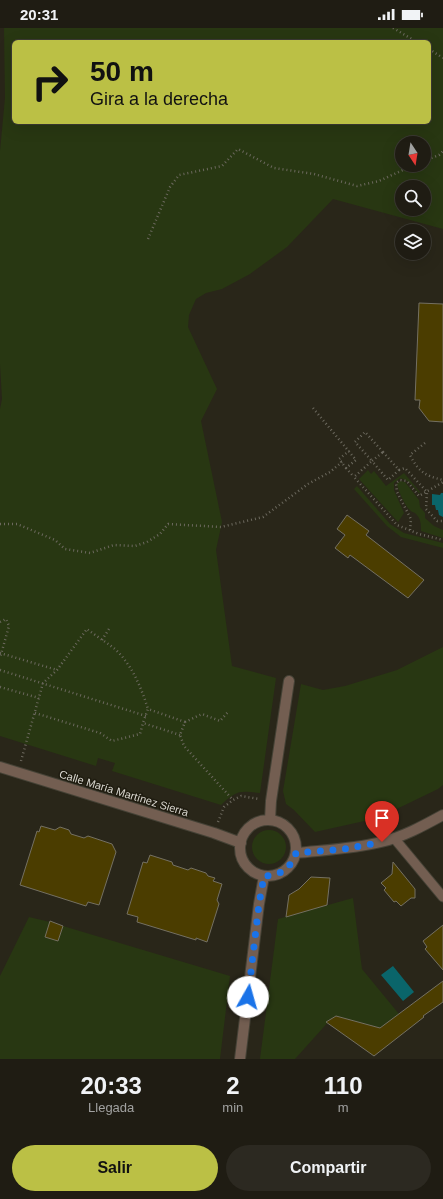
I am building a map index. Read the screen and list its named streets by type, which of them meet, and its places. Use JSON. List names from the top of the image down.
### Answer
{
  "streets": {
    "street": ["Calle María Martínez Sierra"]
  },
  "north": "bottom",
  "page": {
    "status": "20:31",
    "turn": ["50 m", "Gira a la derecha"],
    "eta": [
      "20:33",
      "Llegada",
      "2",
      "min",
      "110",
      "m"
    ],
    "buttons": ["Salir", "Compartir"]
  }
}
